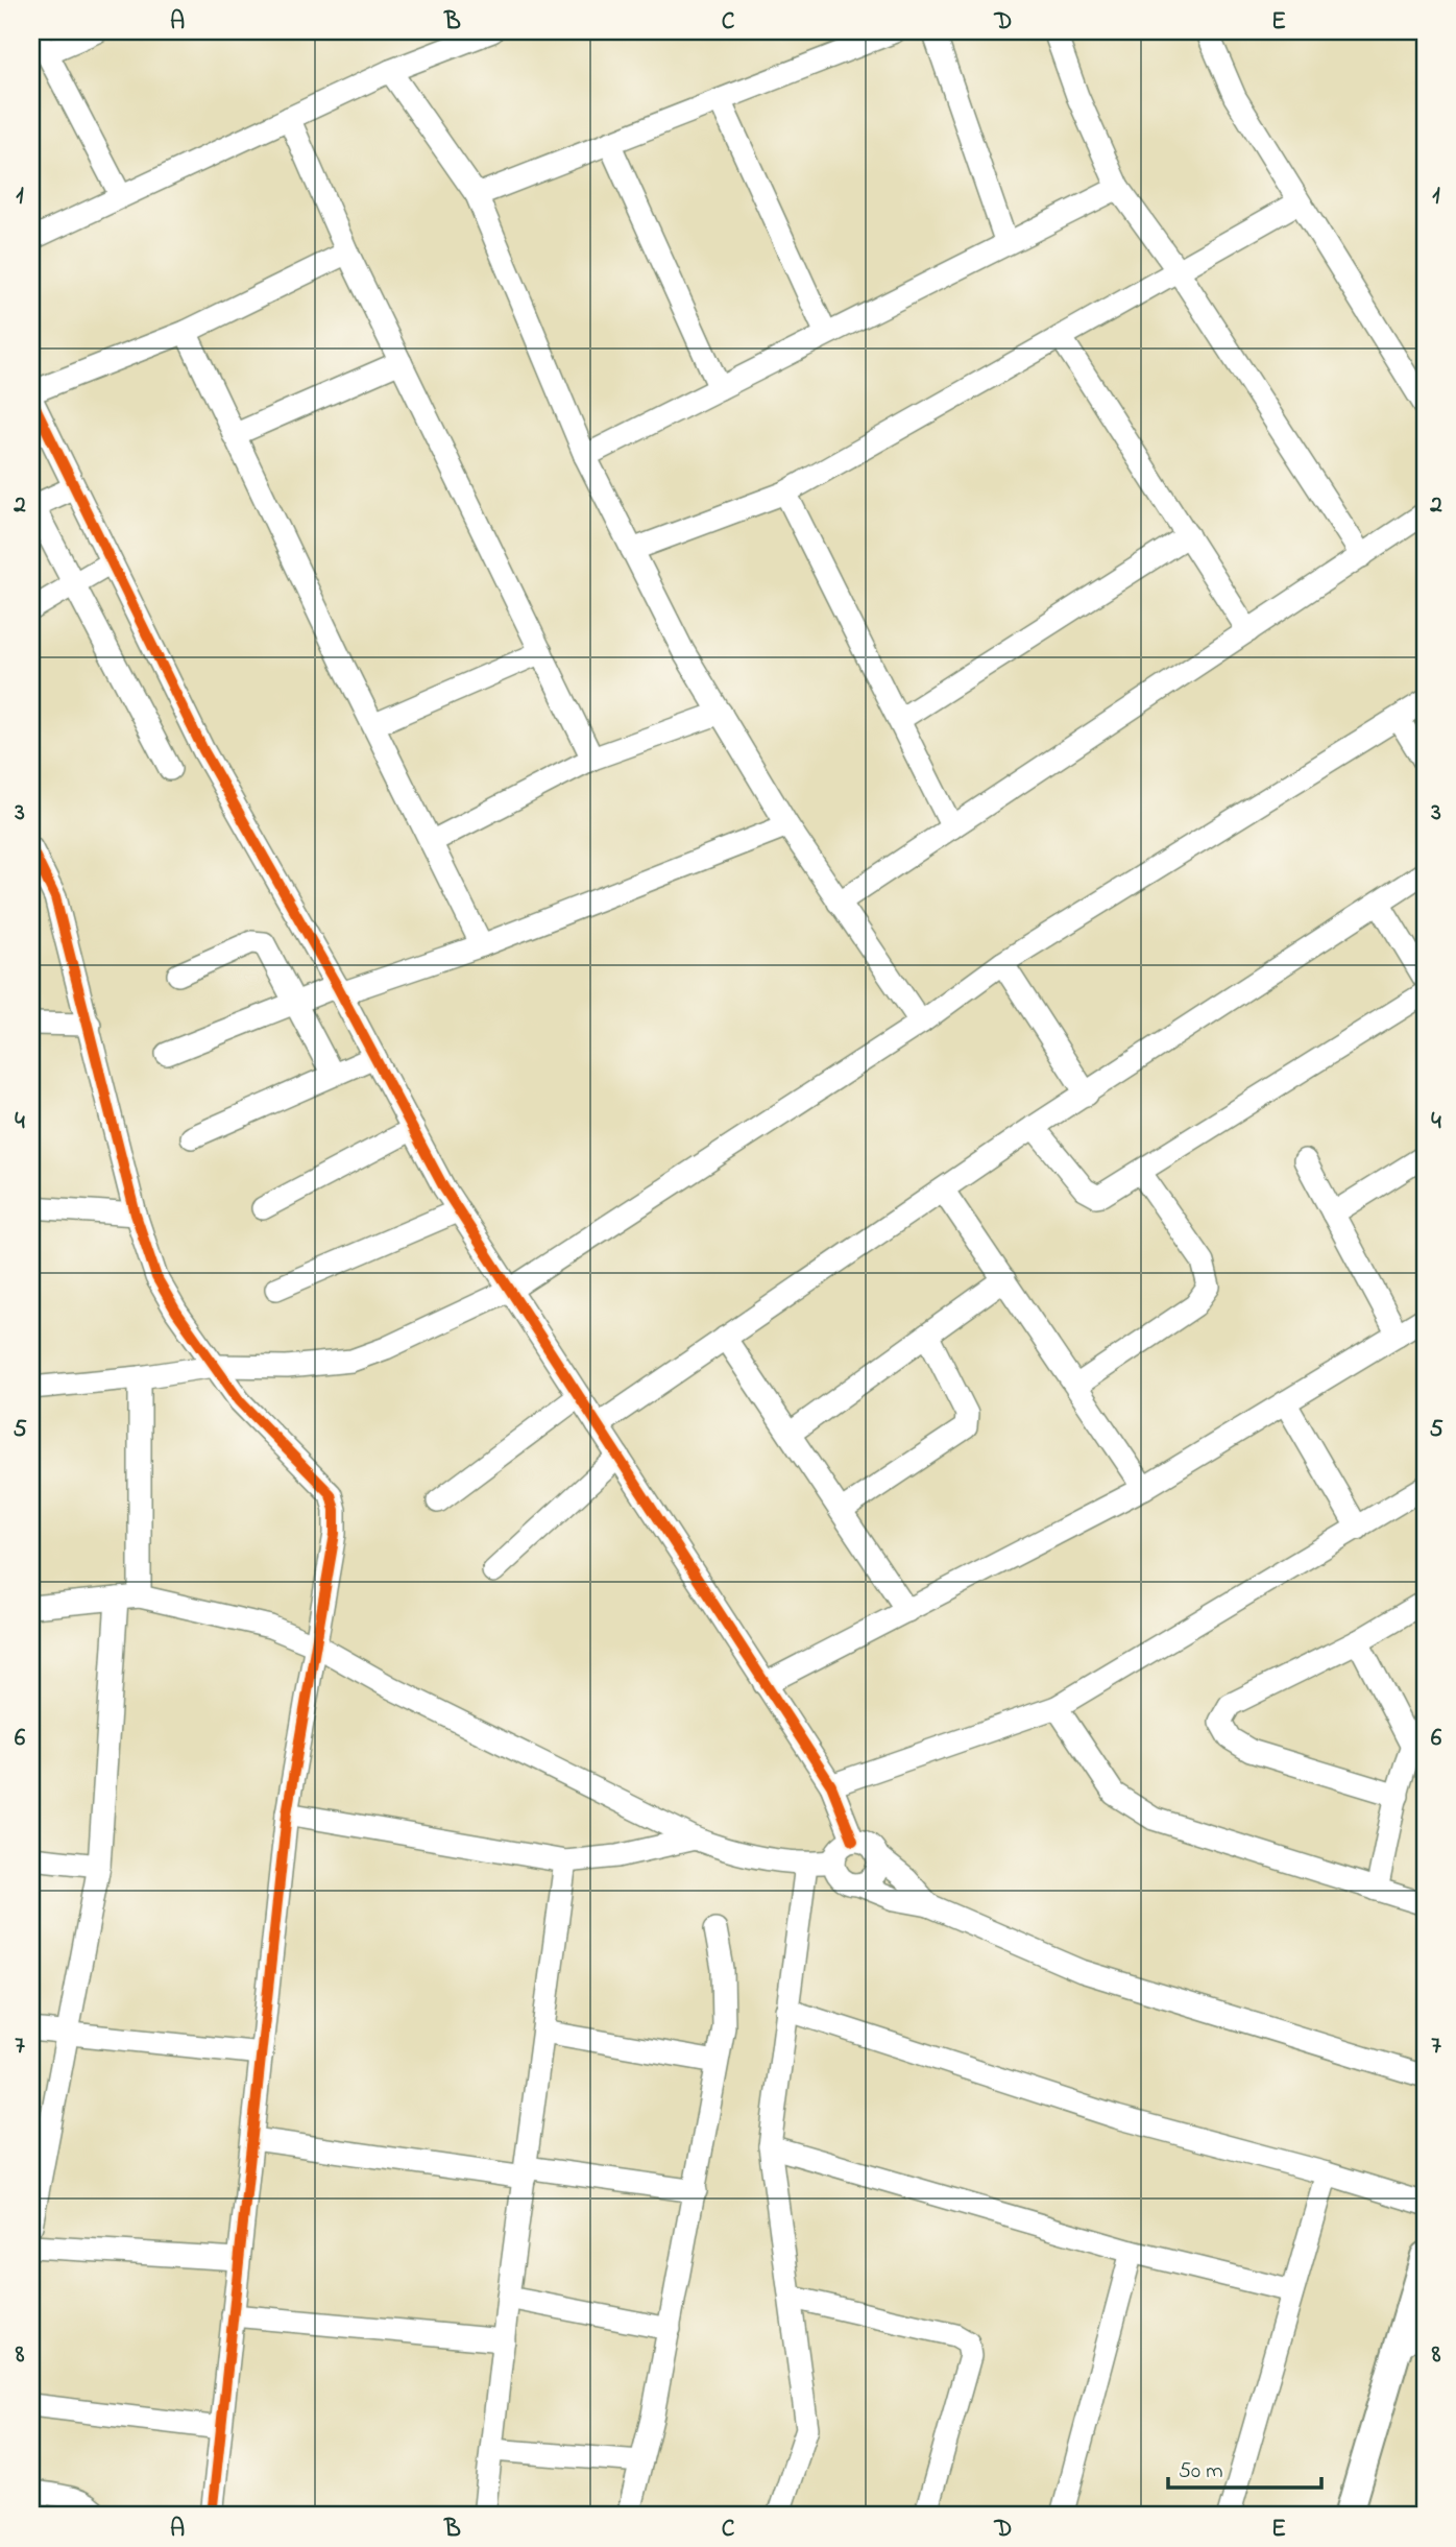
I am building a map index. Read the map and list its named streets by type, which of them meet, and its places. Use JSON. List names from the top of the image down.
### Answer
{
  "scale_bar": "50 m",
  "grid": {
    "columns": [
      "A",
      "B",
      "C",
      "D",
      "E"
    ],
    "rows": [
      "1",
      "2",
      "3",
      "4",
      "5",
      "6",
      "7",
      "8"
    ]
  }
}
